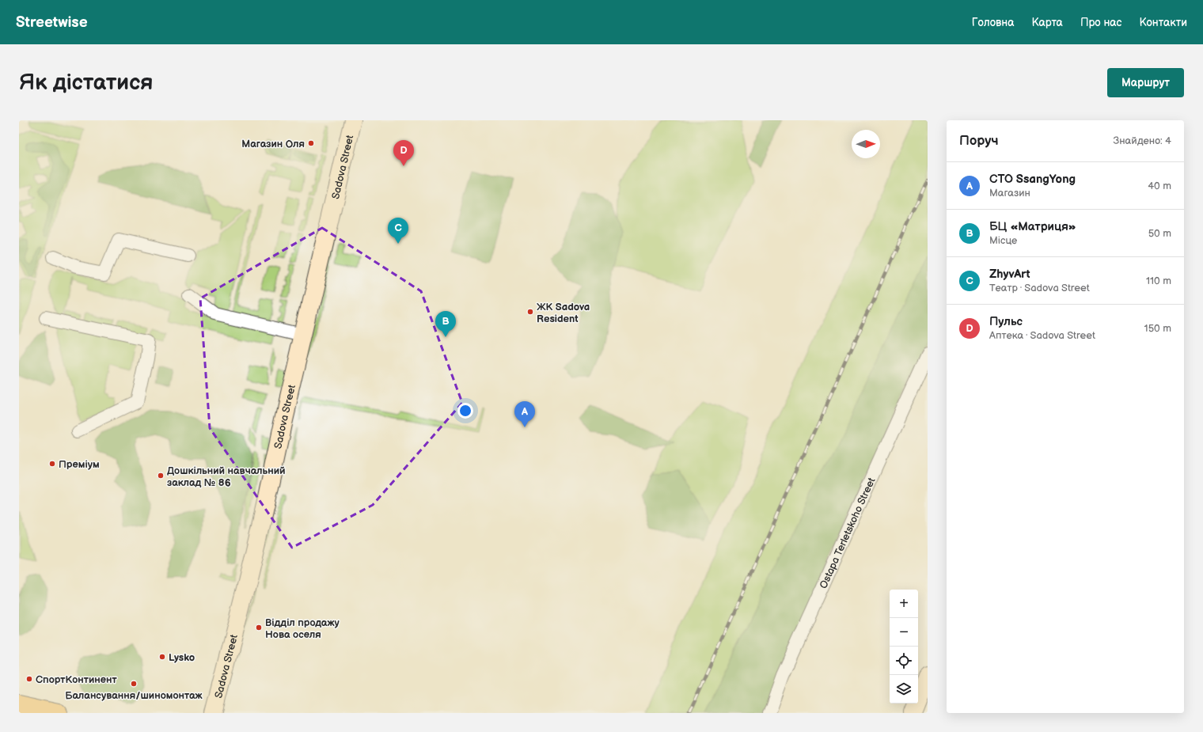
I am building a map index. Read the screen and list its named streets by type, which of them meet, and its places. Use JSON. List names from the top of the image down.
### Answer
{
  "streets": {
    "street": ["Sadova Street", "Ostapa Terletskoho Street"]
  },
  "places": [
    "Магазин Оля",
    "ЖК Sadova Resident",
    "Преміум",
    "Дошкільний навчальний заклад № 86",
    "Відділ продажу Нова оселя",
    "Lysko",
    "СпортКонтинент",
    "Балансування/шиномонтаж"
  ],
  "north": "right",
  "page": {
    "header": "Streetwise",
    "nav": [
      "Головна",
      "Карта",
      "Про нас",
      "Контакти"
    ],
    "buttons": "Маршрут",
    "title": "Як дістатися",
    "heading": ["Поруч", "Знайдено: 4"],
    "pins": [
      "D",
      "C",
      "B",
      "A"
    ],
    "list": [
      {
        "mark": "A",
        "name": "СТО SsangYong",
        "note": "Магазин",
        "value": "40 m"
      },
      {
        "mark": "B",
        "name": "БЦ «Матриця»",
        "note": "Місце",
        "value": "50 m"
      },
      {
        "mark": "C",
        "name": "ZhyvArt",
        "note": "Театр · Sadova Street",
        "value": "110 m"
      },
      {
        "mark": "D",
        "name": "Пульс",
        "note": "Аптека · Sadova Street",
        "value": "150 m"
      }
    ],
    "map_buttons": ["+", "−"]
  }
}
